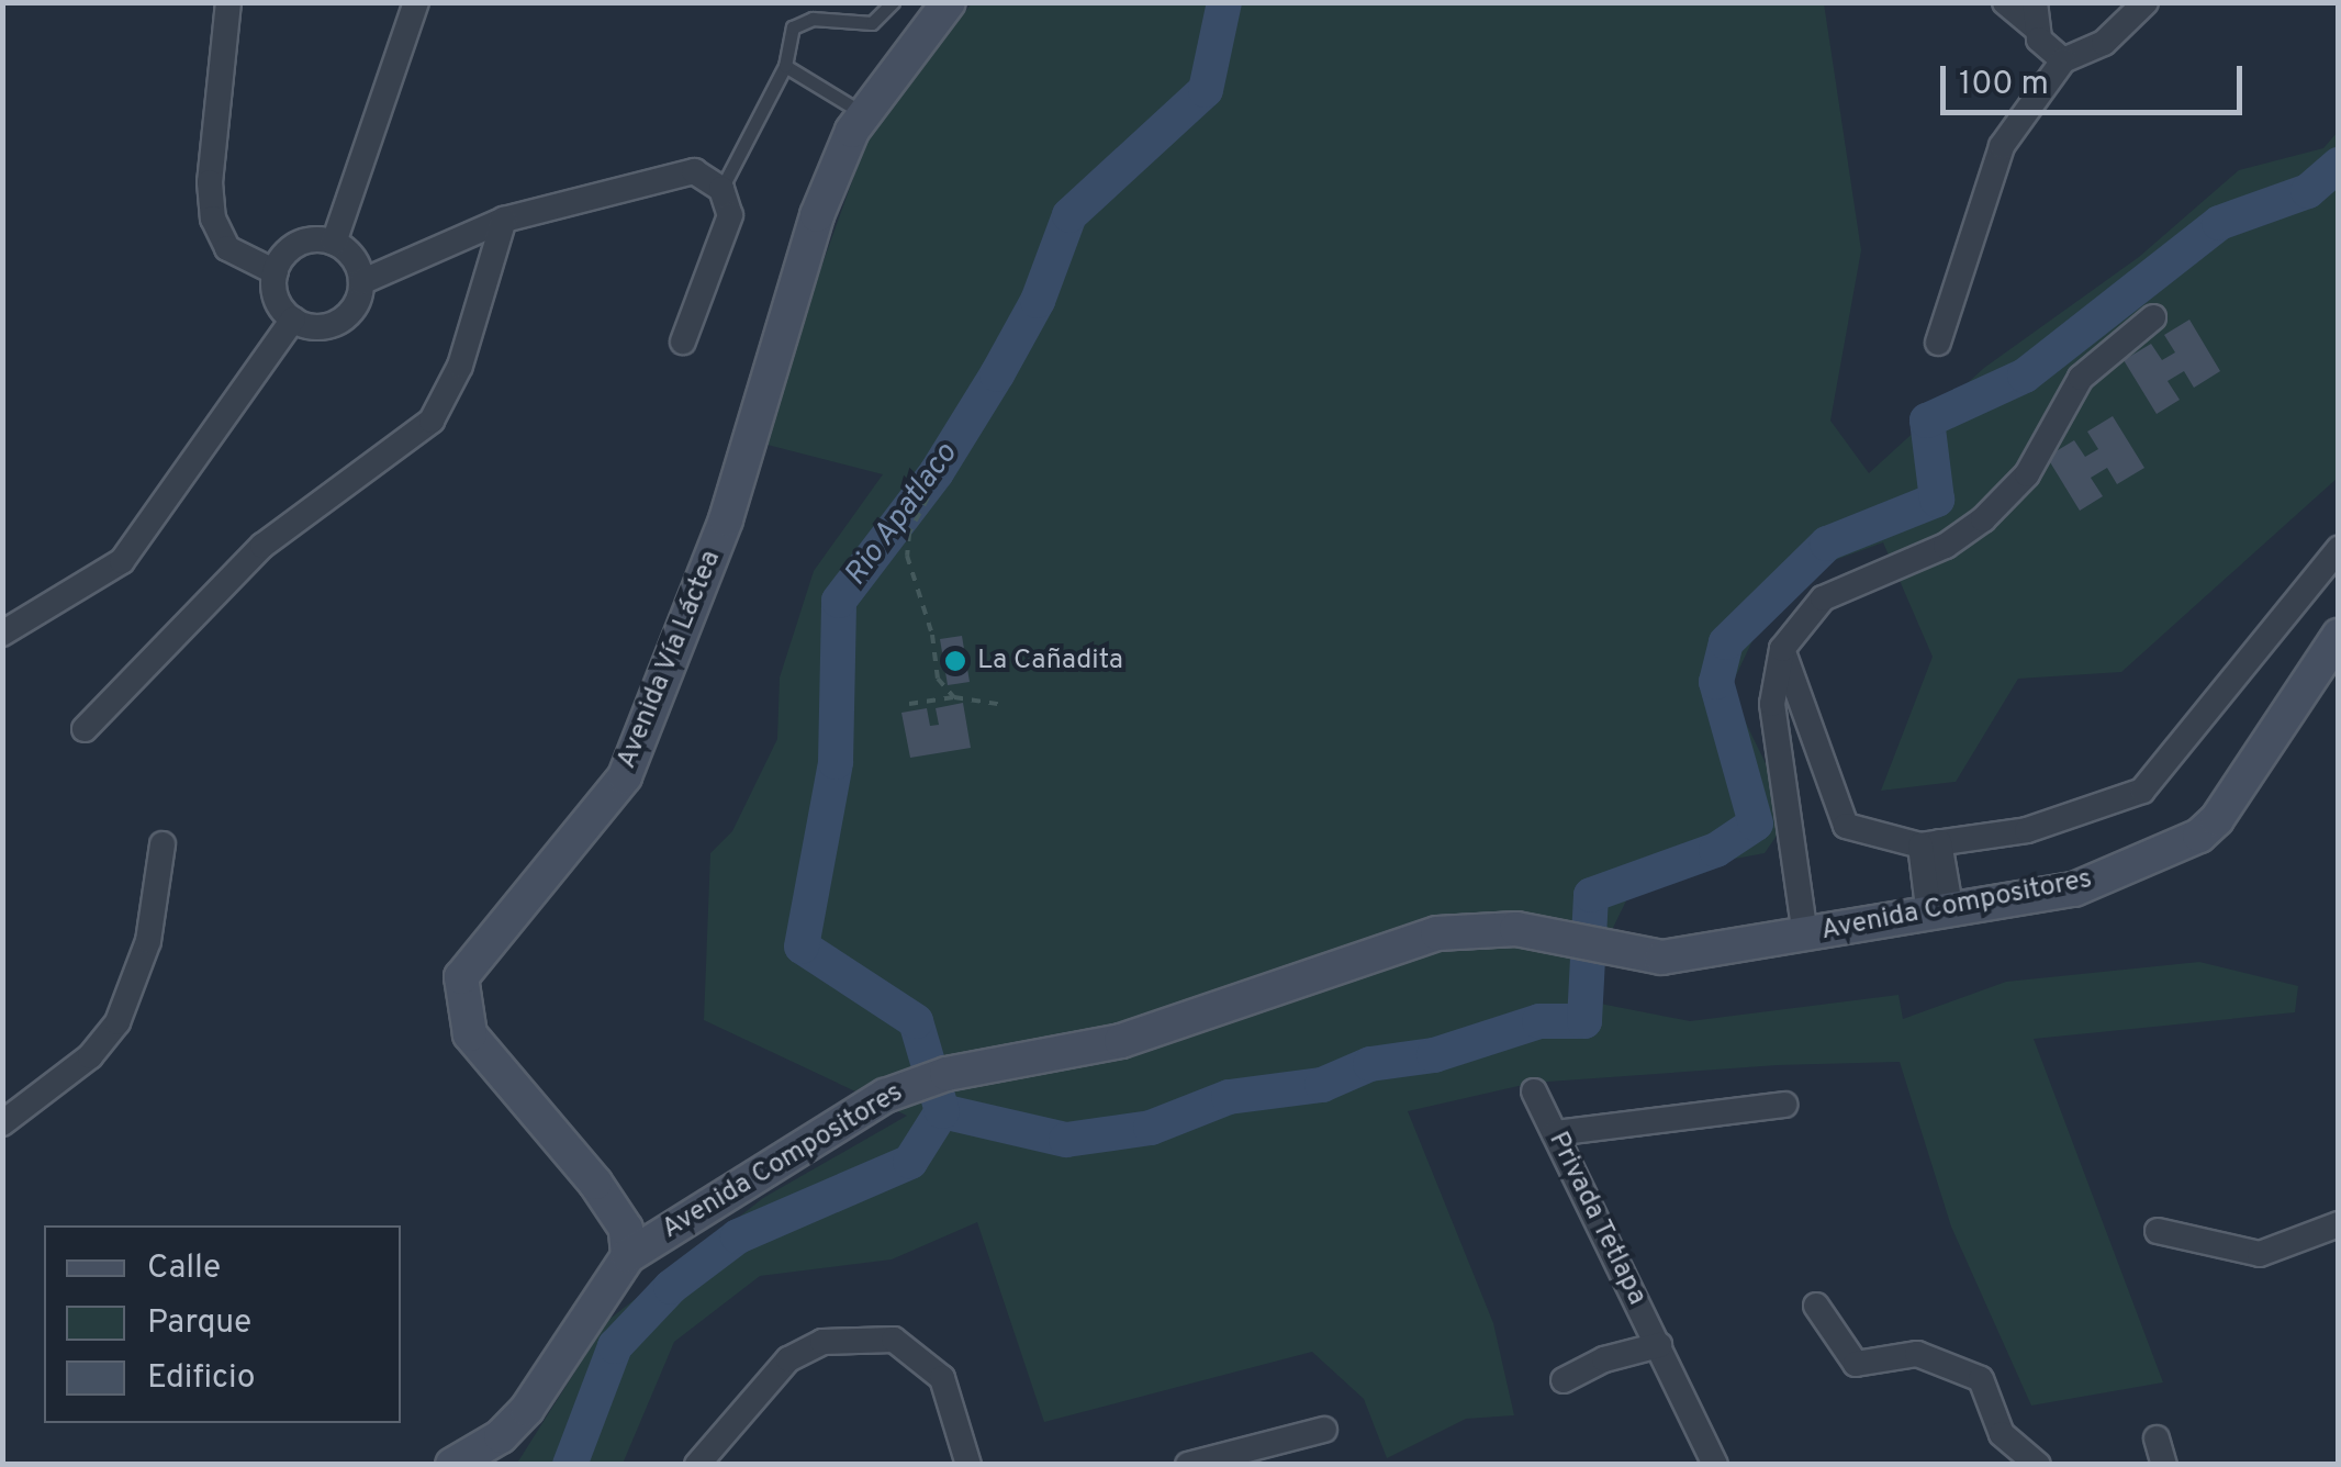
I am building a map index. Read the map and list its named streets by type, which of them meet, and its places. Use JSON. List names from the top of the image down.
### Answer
{
  "streets": {
    "street": ["Avenida Vía Láctea", "Avenida Compositores", "Privada Tetlapa"]
  },
  "crossings": [
    ["Avenida Vía Láctea", "Avenida Compositores"]
  ],
  "water": ["Rio Apatlaco"],
  "places": ["La Cañadita"],
  "legend": ["Calle", "Parque", "Edificio"],
  "scale_bar": "100 m"
}
